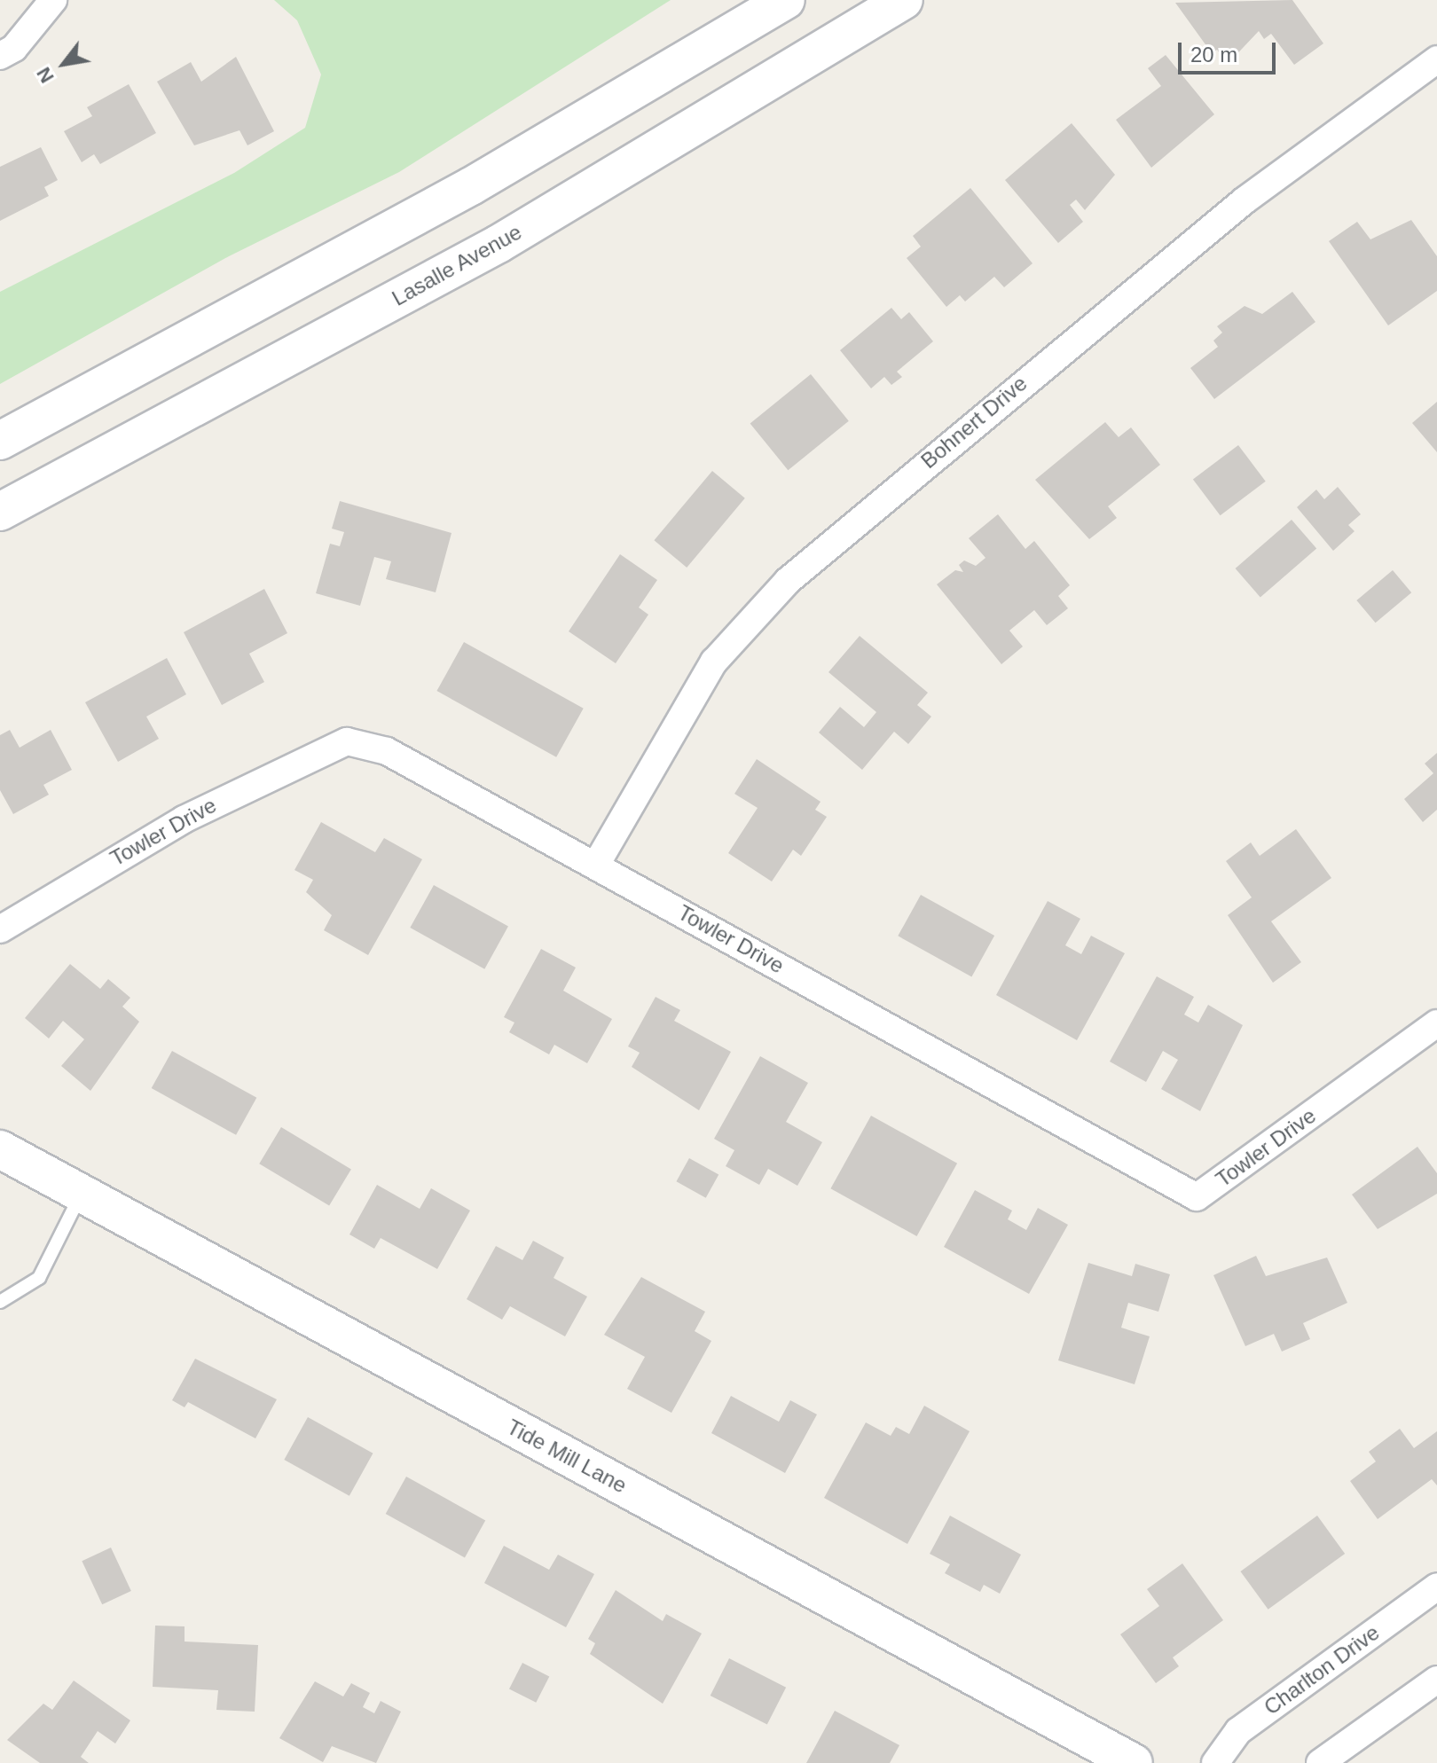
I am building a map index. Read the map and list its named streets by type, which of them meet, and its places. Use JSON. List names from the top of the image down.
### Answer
{
  "streets": {
    "main road": ["Lasalle Avenue", "Tide Mill Lane"],
    "street": ["Bohnert Drive", "Towler Drive", "Charlton Drive"]
  },
  "crossings": [
    ["Bohnert Drive", "Towler Drive"]
  ],
  "scale_bar": "20 m",
  "north": "bottom left"
}
